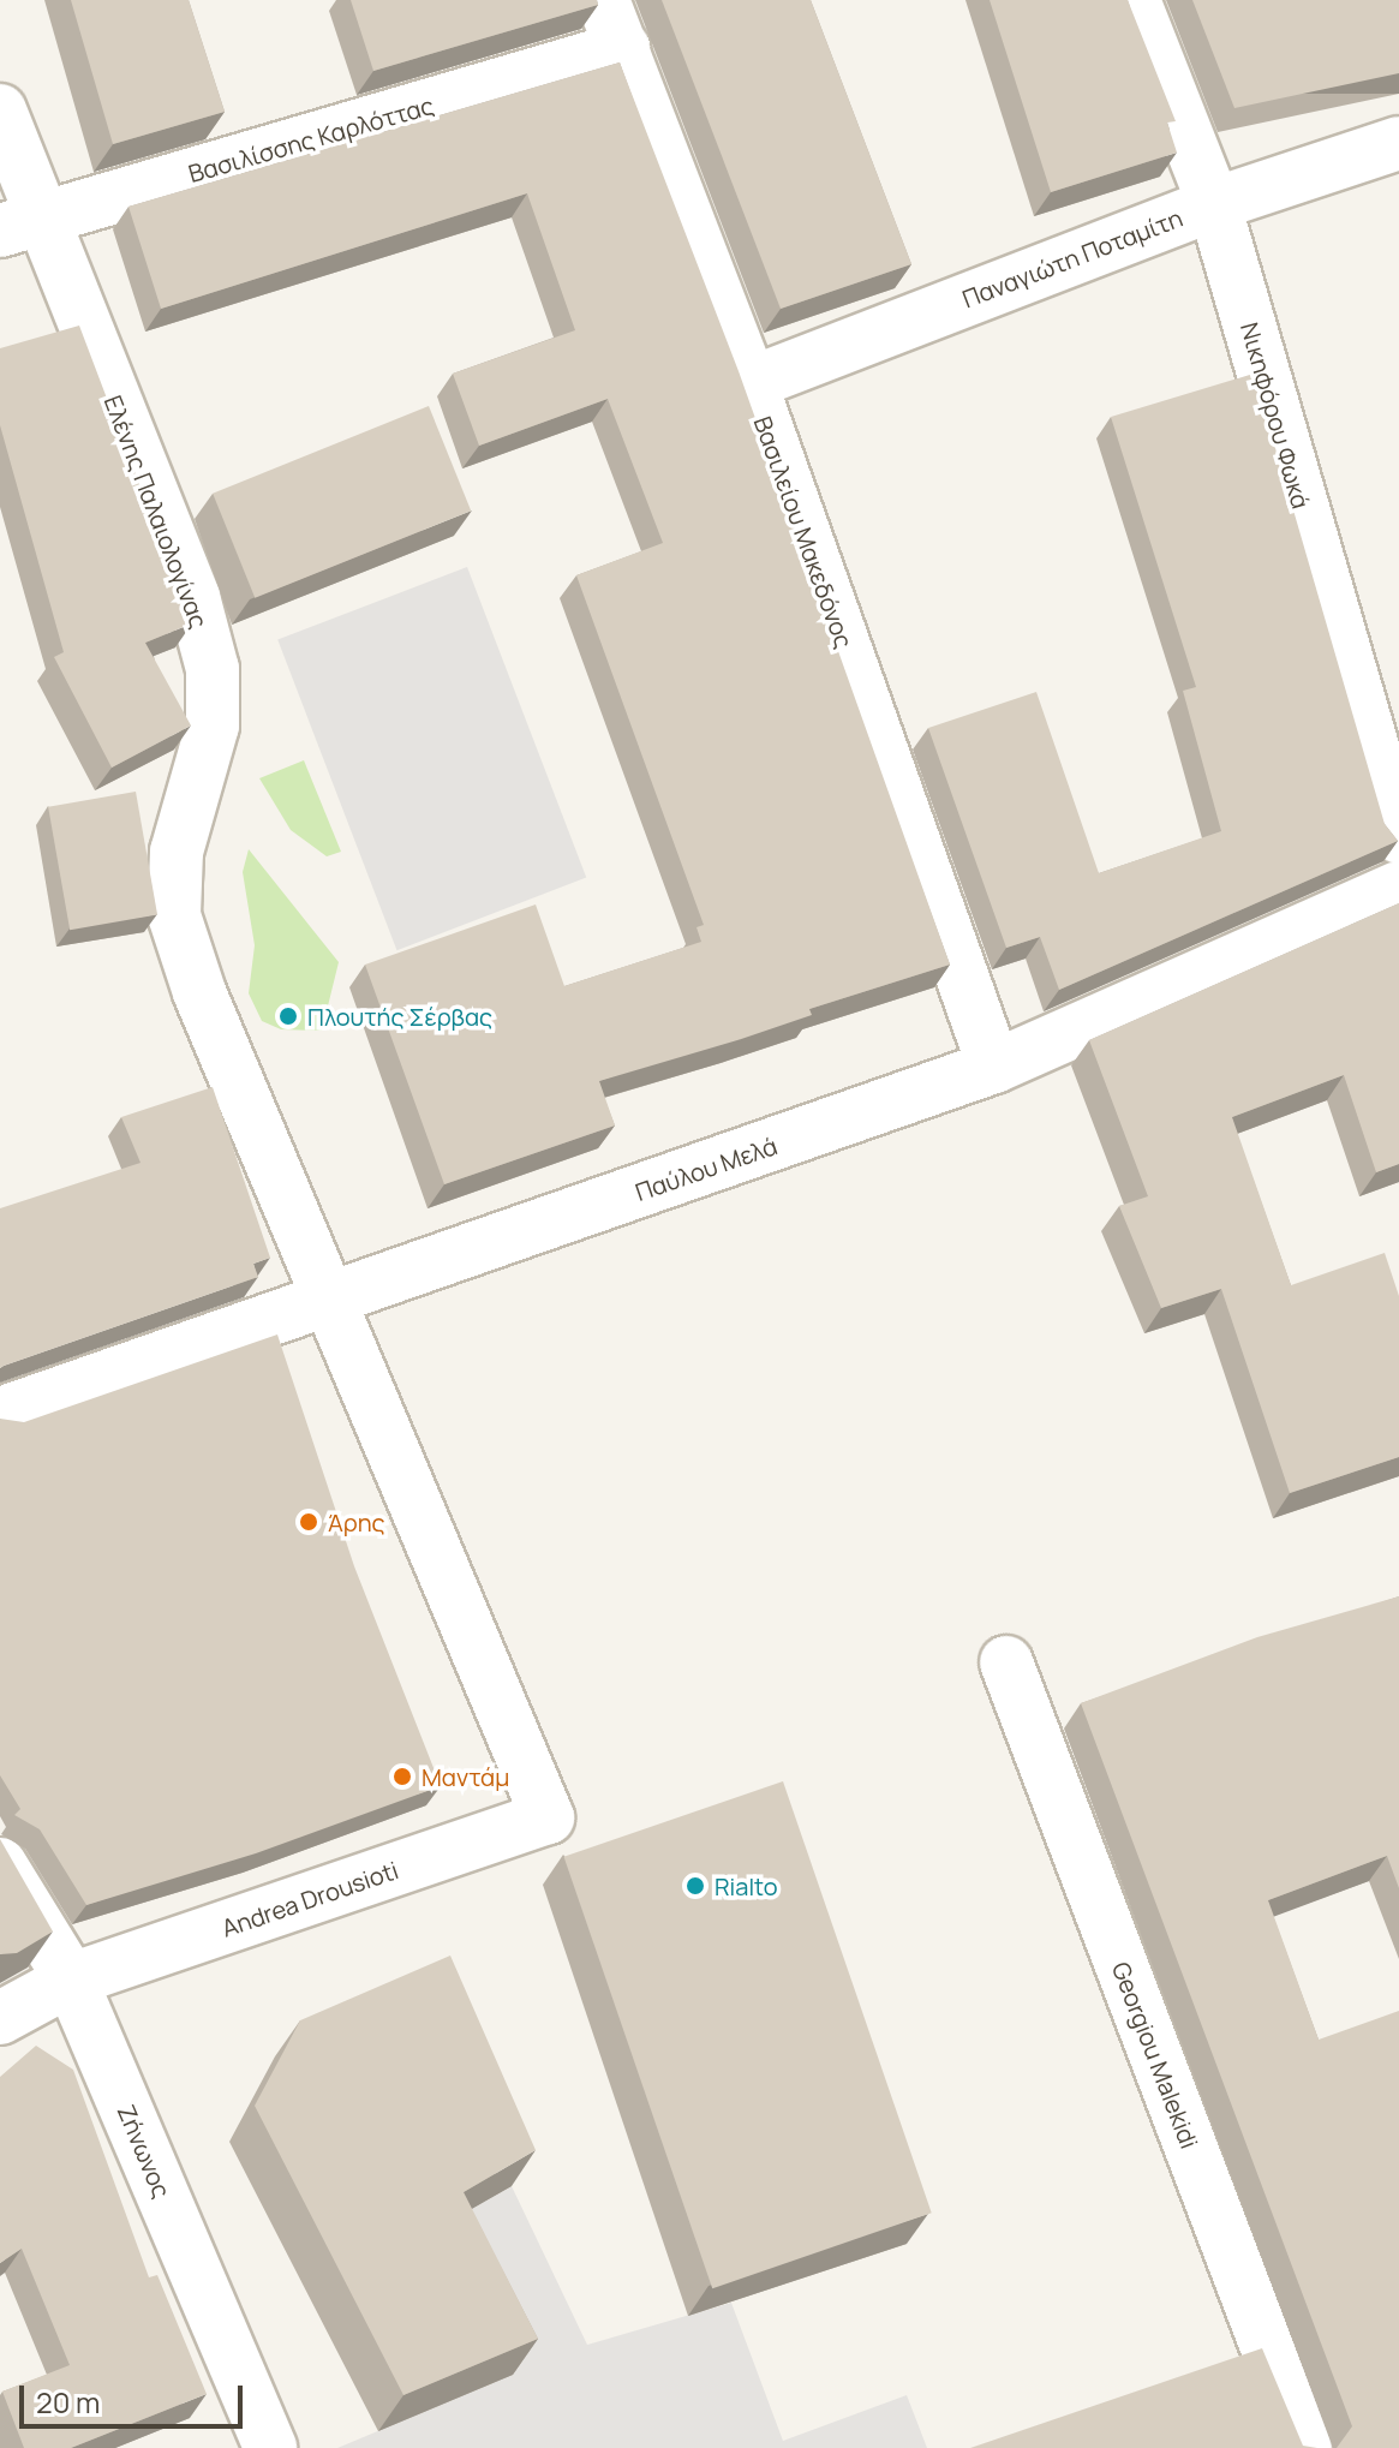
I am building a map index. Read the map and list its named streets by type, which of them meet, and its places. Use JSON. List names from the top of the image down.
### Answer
{
  "streets": {
    "street": [
      "Βασιλίσσης Καρλόττας",
      "Παναγιώτη Ποταμίτη",
      "Νικηφόρου Φωκά",
      "Ελένης Παλαιολογίνας",
      "Βασιλείου Μακεδόνος",
      "Παύλου Μελά",
      "Andrea Drousioti",
      "Georgiou Malekidi",
      "Ζήνωνος"
    ]
  },
  "crossings": [
    ["Βασιλίσσης Καρλόττας", "Ελένης Παλαιολογίνας"],
    ["Βασιλίσσης Καρλόττας", "Βασιλείου Μακεδόνος"],
    ["Παναγιώτη Ποταμίτη", "Νικηφόρου Φωκά"],
    ["Παναγιώτη Ποταμίτη", "Βασιλείου Μακεδόνος"],
    ["Ελένης Παλαιολογίνας", "Παύλου Μελά"],
    ["Ελένης Παλαιολογίνας", "Andrea Drousioti"],
    ["Βασιλείου Μακεδόνος", "Παύλου Μελά"],
    ["Andrea Drousioti", "Ζήνωνος"]
  ],
  "places": [
    "Πλουτής Σέρβας",
    "Άρης",
    "Μαντάμ",
    "Rialto"
  ],
  "scale_bar": "20 m"
}
